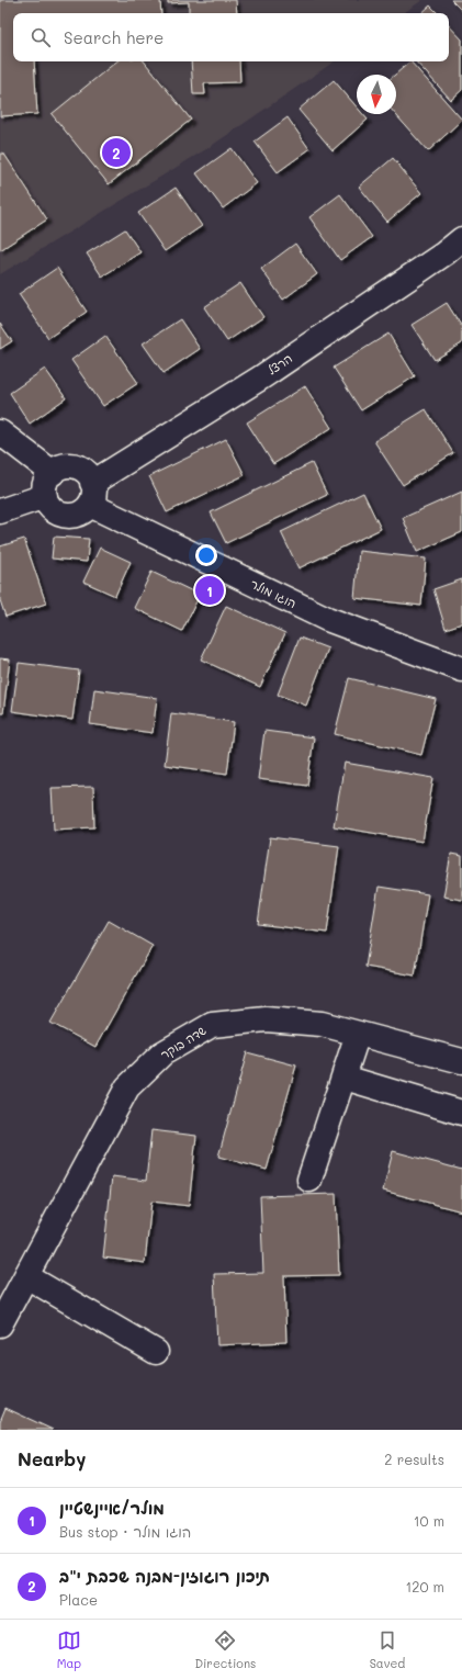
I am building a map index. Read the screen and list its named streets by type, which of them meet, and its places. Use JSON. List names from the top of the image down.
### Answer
{
  "streets": {
    "street": ["הרצל", "הוגו מולר", "שדה בוקר"]
  },
  "crossings": [
    ["הרצל", "הוגו מולר"]
  ],
  "north": "bottom",
  "page": {
    "search": "Search here",
    "pins": ["2", "1"],
    "heading": ["Nearby", "2 results"],
    "list": [
      {
        "mark": "1",
        "name": "מולר/איינשטיין",
        "note": "Bus stop · הוגו מולר",
        "value": "10 m"
      },
      {
        "mark": "2",
        "name": "תיכון רוגוזין-מבנה שכבת י\"ב",
        "note": "Place",
        "value": "120 m"
      }
    ],
    "nav": ["Map", "Directions", "Saved"]
  }
}
